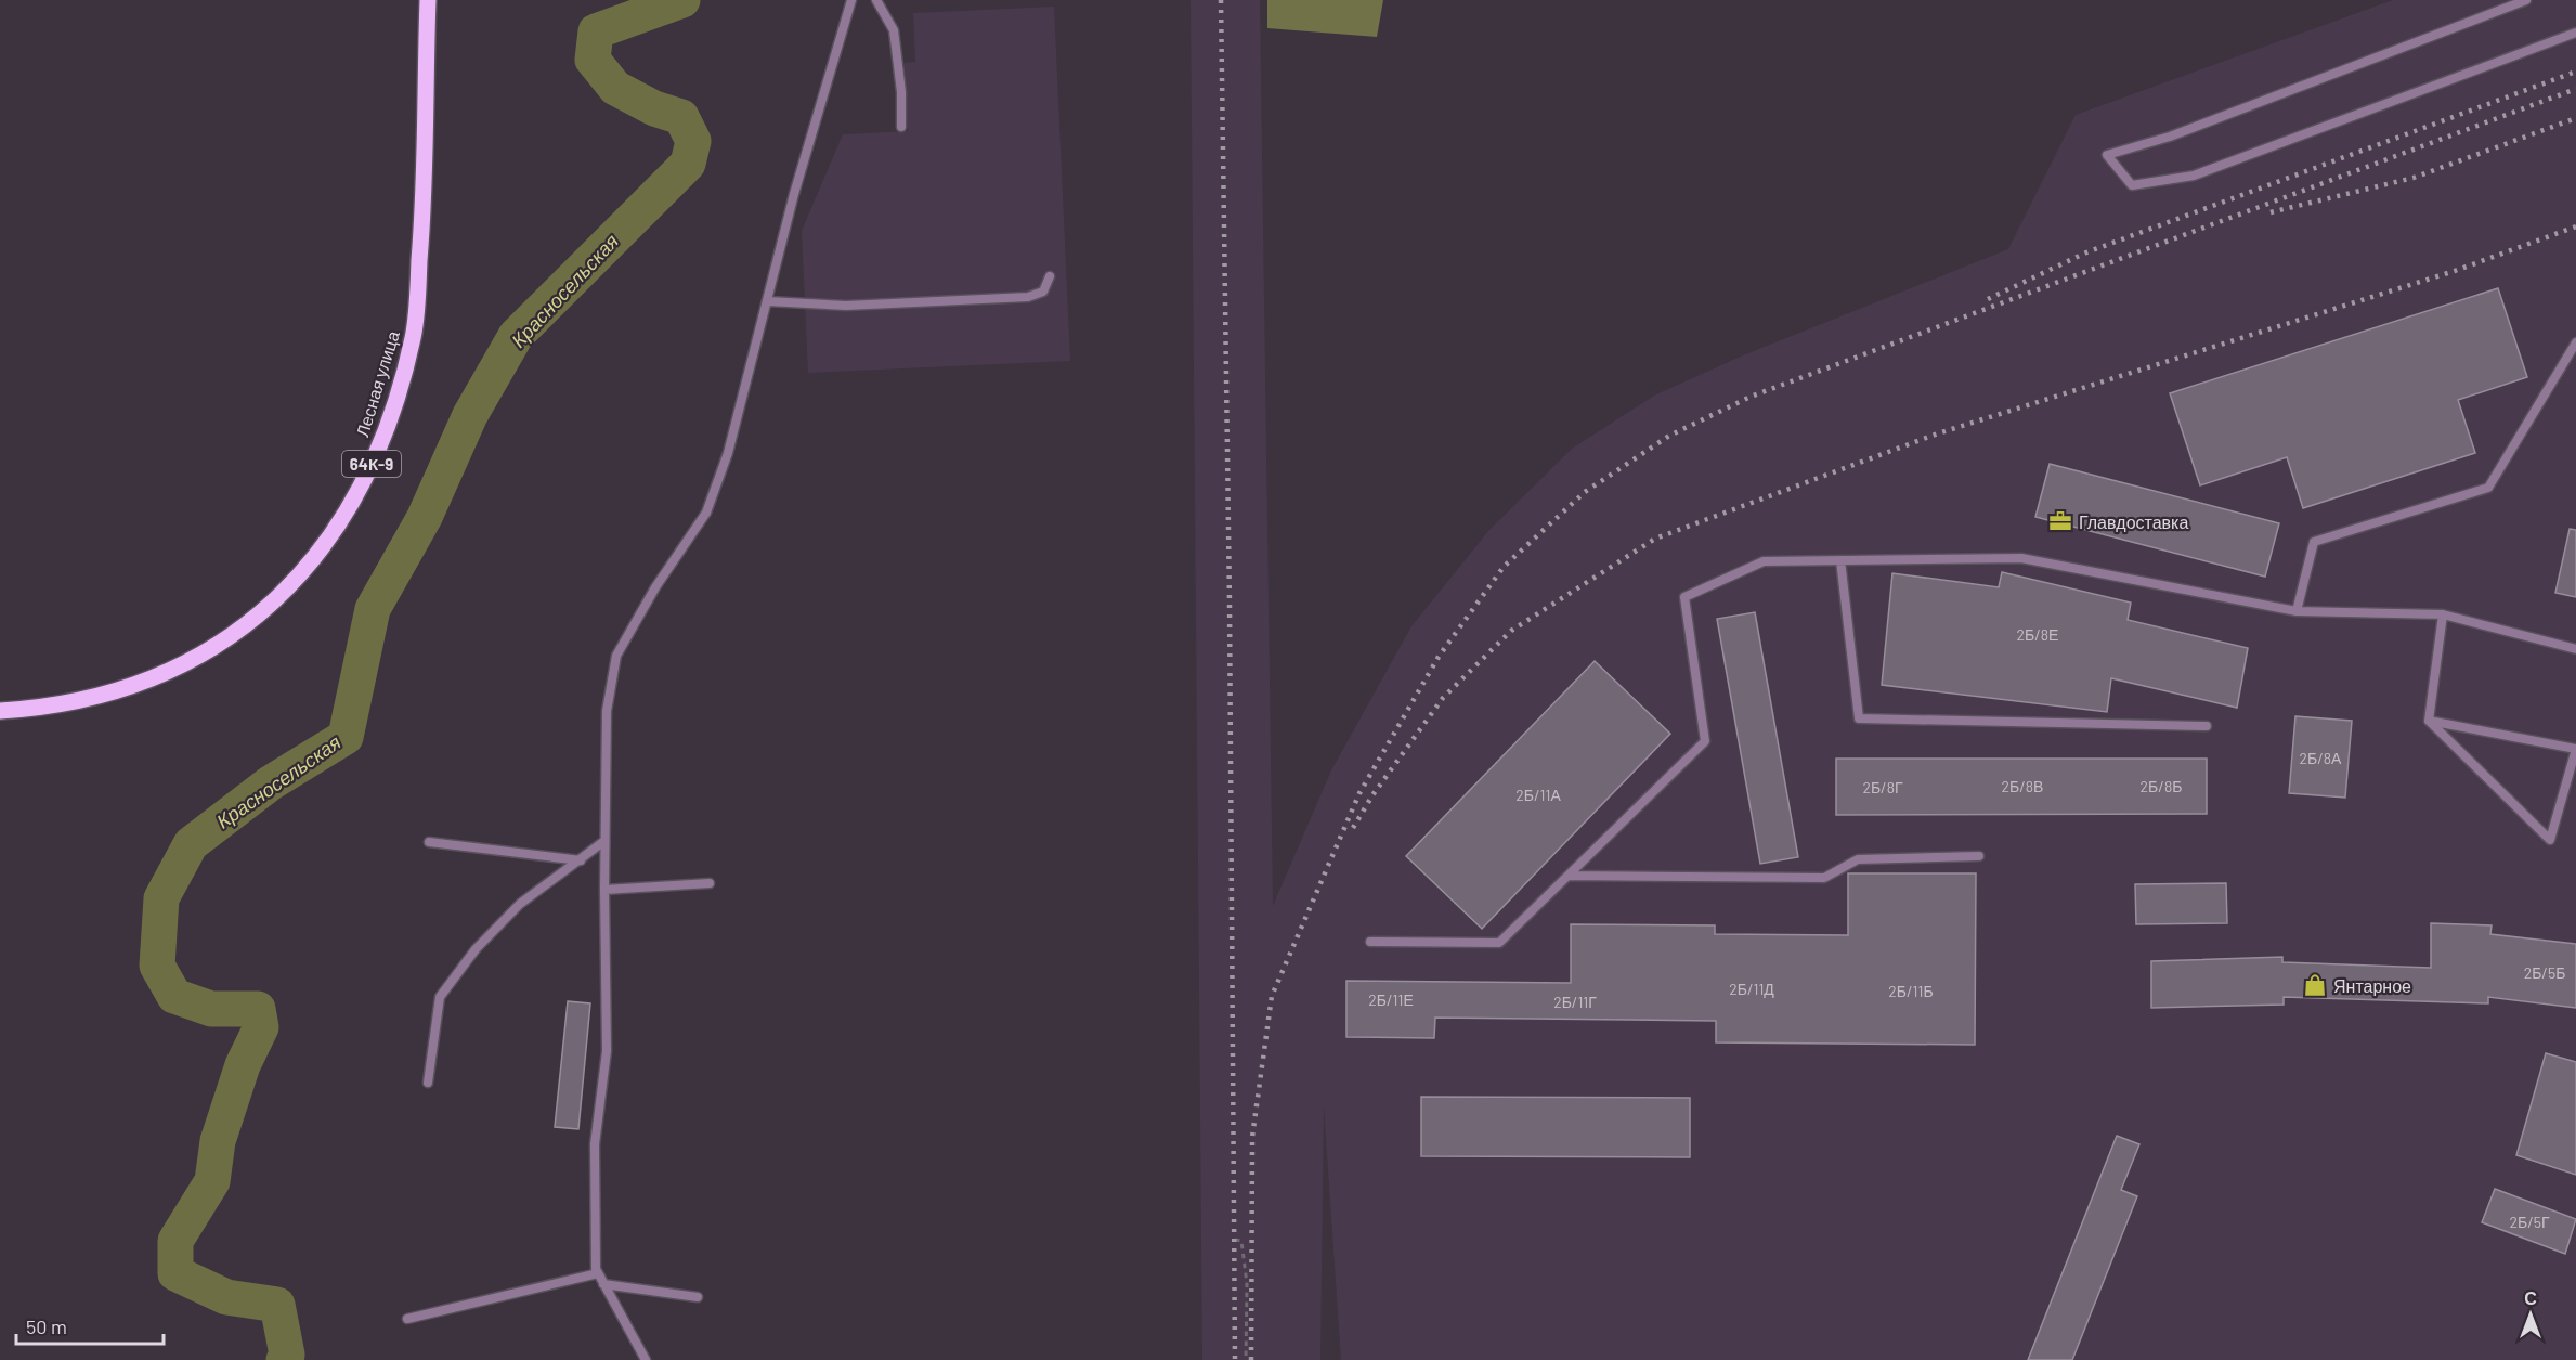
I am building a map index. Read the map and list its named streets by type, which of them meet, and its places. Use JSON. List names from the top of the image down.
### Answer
{
  "streets": {
    "main road": ["Лесная улица", "64К-9"]
  },
  "water": ["Красносельская"],
  "places": {
    "office": ["Главдоставка"],
    "shop": ["Янтарное"]
  },
  "house_numbers": [
    "2Б/8Е",
    "2Б/8А",
    "2Б/8В",
    "2Б/8Б",
    "2Б/8Г",
    "2Б/11А",
    "2Б/5Б",
    "2Б/11Д",
    "2Б/11Б",
    "2Б/11Е",
    "2Б/11Г",
    "2Б/5Г"
  ],
  "scale_bar": "50 m",
  "north": "top"
}
